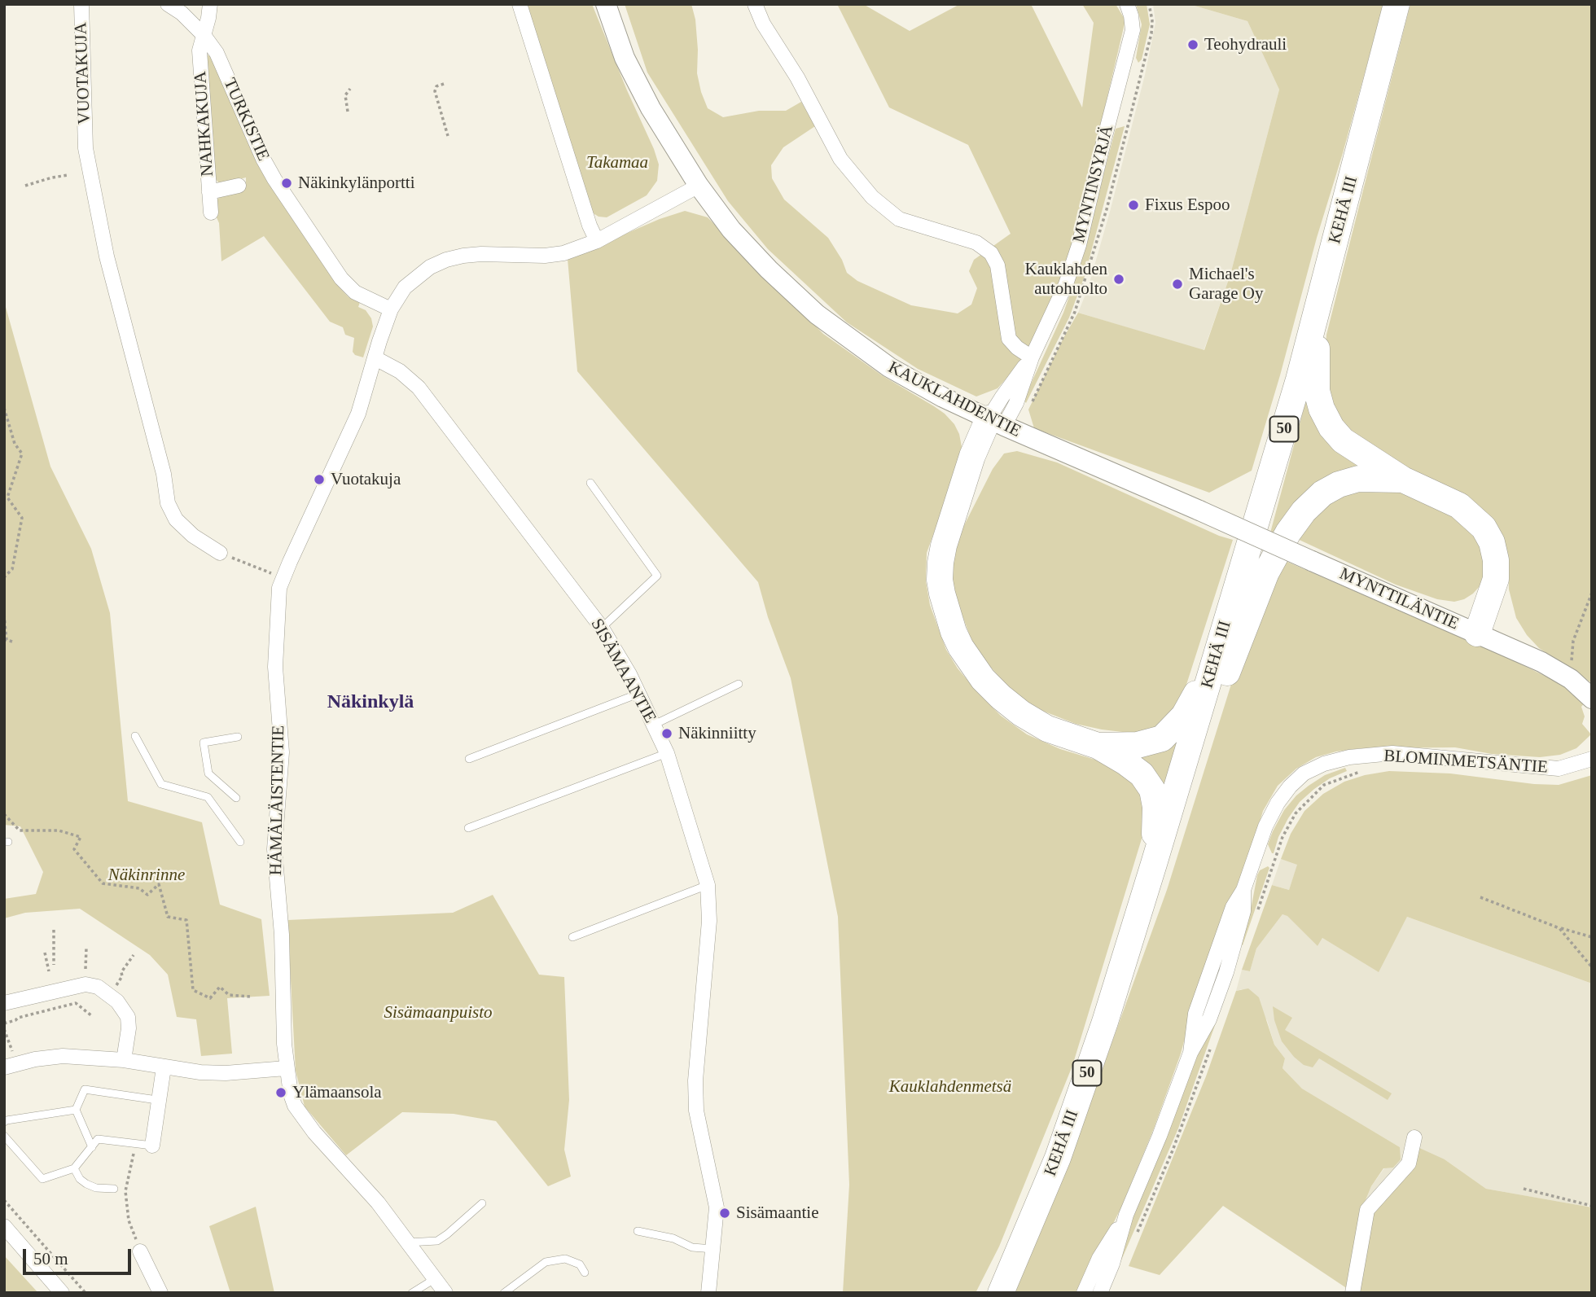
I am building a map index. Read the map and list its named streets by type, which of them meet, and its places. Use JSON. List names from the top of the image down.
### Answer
{
  "streets": {
    "highway": ["KEHÄ III", "50"],
    "street": [
      "VUOTAKUJA",
      "TURKISTIE",
      "NAHKAKUJA",
      "MYNTINSYRJÄ",
      "KAUKLAHDENTIE",
      "MYNTTILÄNTIE",
      "SISÄMAANTIE",
      "BLOMINMETSÄNTIE",
      "HÄMÄLÄISTENTIE"
    ]
  },
  "crossings": [
    ["TURKISTIE", "NAHKAKUJA"],
    ["TURKISTIE", "HÄMÄLÄISTENTIE"],
    ["MYNTINSYRJÄ", "KAUKLAHDENTIE"],
    ["KAUKLAHDENTIE", "MYNTTILÄNTIE"],
    ["SISÄMAANTIE", "HÄMÄLÄISTENTIE"]
  ],
  "districts": ["Näkinkylä"],
  "parks": [
    "Takamaa",
    "Näkinrinne",
    "Sisämaanpuisto",
    "Kauklahdenmetsä"
  ],
  "places": [
    "Teohydrauli",
    "Näkinkylänportti",
    "Fixus Espoo",
    "Kauklahden autohuolto",
    "Michael's Garage Oy",
    "Vuotakuja",
    "Näkinniitty",
    "Ylämaansola",
    "Sisämaantie"
  ],
  "scale_bar": "50 m"
}
